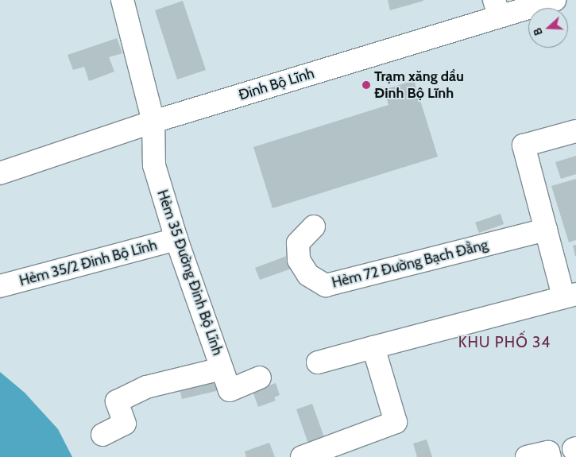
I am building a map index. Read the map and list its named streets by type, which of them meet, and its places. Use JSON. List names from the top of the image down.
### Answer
{
  "streets": {
    "main road": [
      "Đinh Bộ Lĩnh",
      "Hẻm 35/2 Đinh Bộ Lĩnh",
      "Hẻm 72 Đường Bạch Đằng",
      "Hẻm 35 Đường Đinh Bộ Lĩnh"
    ]
  },
  "crossings": [
    ["Đinh Bộ Lĩnh", "Hẻm 35 Đường Đinh Bộ Lĩnh"],
    ["Hẻm 35/2 Đinh Bộ Lĩnh", "Hẻm 35 Đường Đinh Bộ Lĩnh"]
  ],
  "districts": ["KHU PHỐ 34"],
  "places": ["Trạm xăng dầu Đinh Bộ Lĩnh"],
  "north": "left"
}
